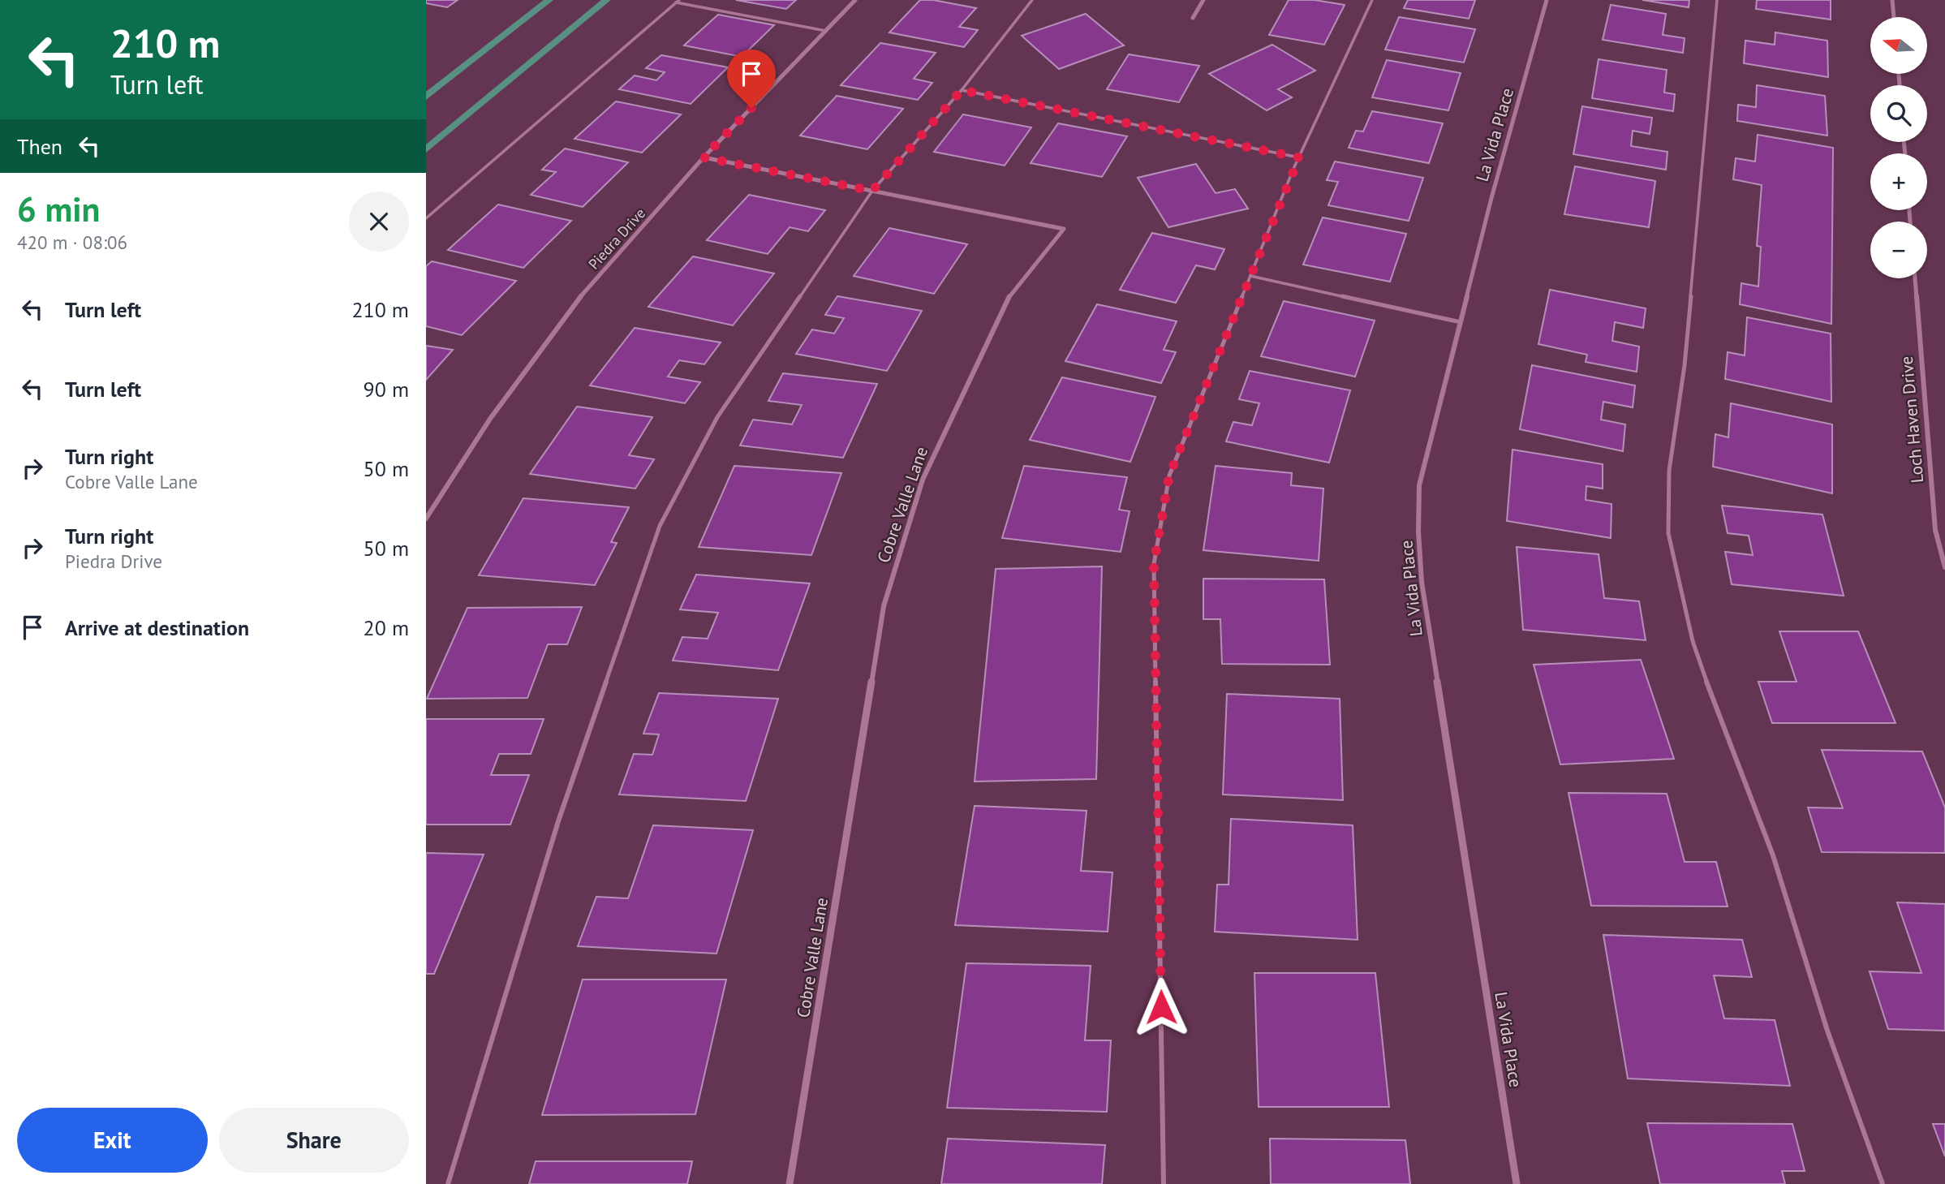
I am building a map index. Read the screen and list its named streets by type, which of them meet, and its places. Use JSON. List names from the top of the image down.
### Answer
{
  "streets": {
    "street": [
      "La Vida Place",
      "Piedra Drive",
      "Loch Haven Drive",
      "Cobre Valle Lane"
    ]
  },
  "crossings": [
    ["Piedra Drive", "Cobre Valle Lane"]
  ],
  "north": "left",
  "page": {
    "turn": ["210 m", "Turn left"],
    "map_buttons": ["+", "−"],
    "then": "Then",
    "heading": ["6 min", "420 m · 08:06"],
    "list": [
      {
        "name": "Turn left",
        "value": "210 m"
      },
      {
        "name": "Turn left",
        "value": "90 m"
      },
      {
        "name": "Turn right",
        "note": "Cobre Valle Lane",
        "value": "50 m"
      },
      {
        "name": "Turn right",
        "note": "Piedra Drive",
        "value": "50 m"
      },
      {
        "name": "Arrive at destination",
        "value": "20 m"
      }
    ],
    "buttons": ["Exit", "Share"]
  }
}
